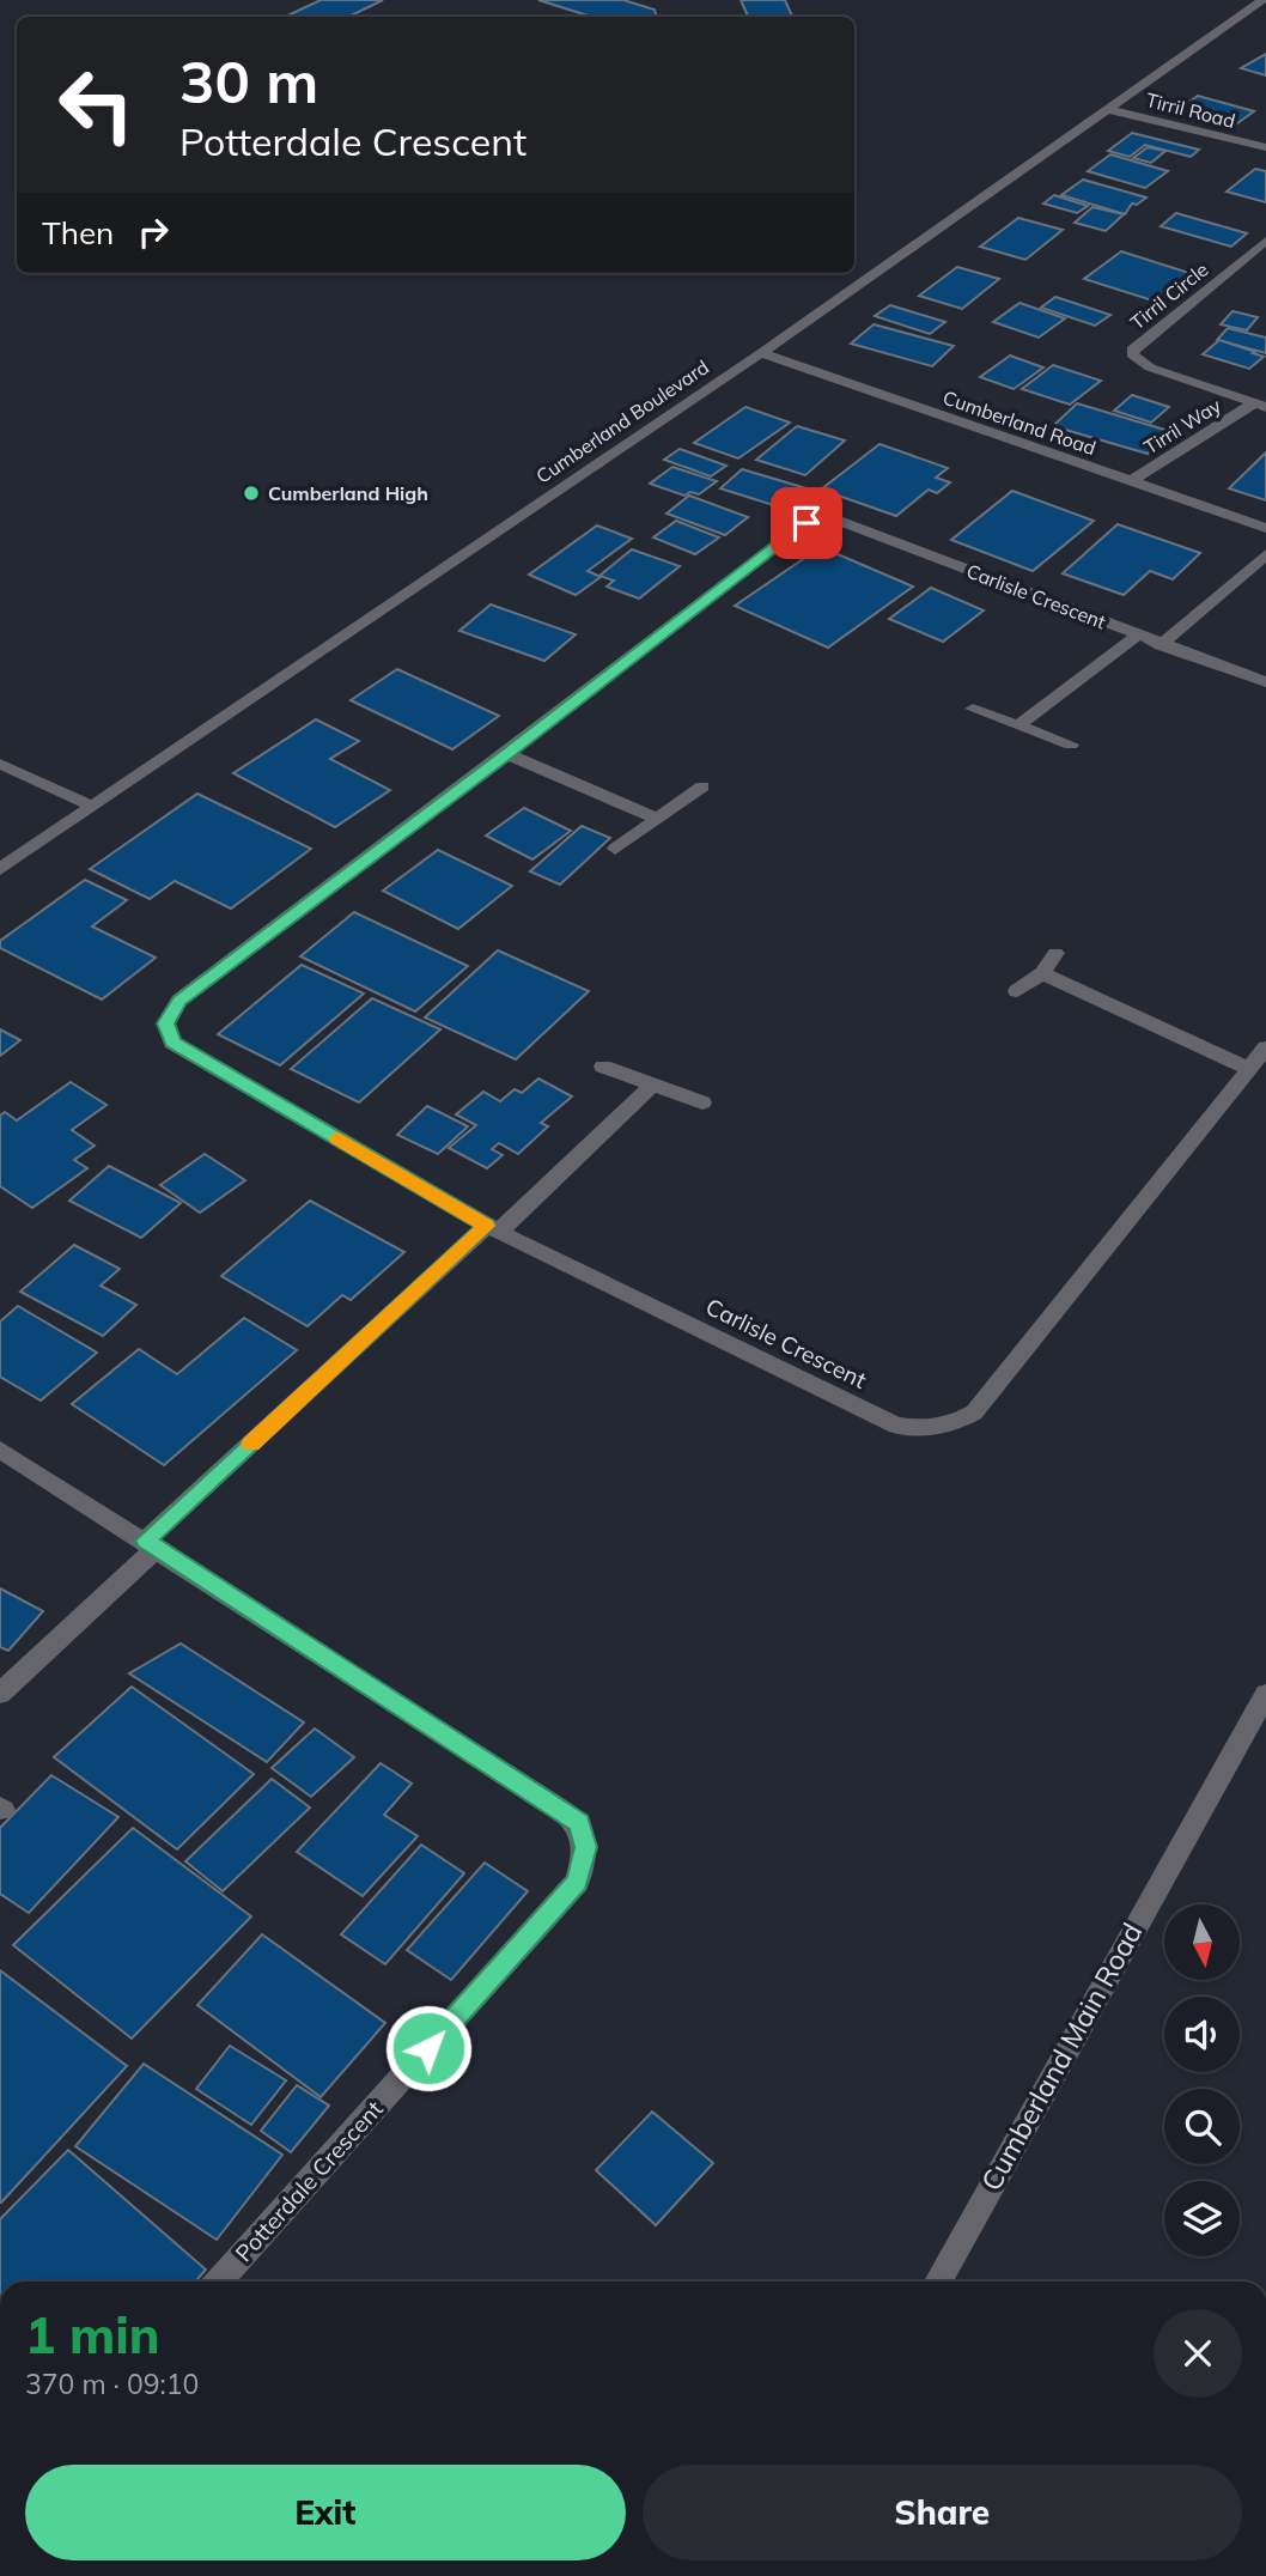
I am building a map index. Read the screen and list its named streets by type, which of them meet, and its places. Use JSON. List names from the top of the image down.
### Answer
{
  "streets": {
    "street": [
      "Tirril Road",
      "Tirril Circle",
      "Cumberland Boulevard",
      "Cumberland Road",
      "Tirril Way",
      "Carlisle Crescent",
      "Cumberland Main Road",
      "Potterdale Crescent"
    ]
  },
  "crossings": [
    ["Tirril Road", "Cumberland Boulevard"],
    ["Tirril Circle", "Tirril Way"],
    ["Cumberland Boulevard", "Cumberland Road"],
    ["Cumberland Road", "Tirril Way"]
  ],
  "places": ["Cumberland High"],
  "north": "bottom",
  "page": {
    "turn": ["30 m", "Potterdale Crescent"],
    "then": "Then",
    "heading": ["1 min", "370 m · 09:10"],
    "buttons": ["Exit", "Share"]
  }
}
